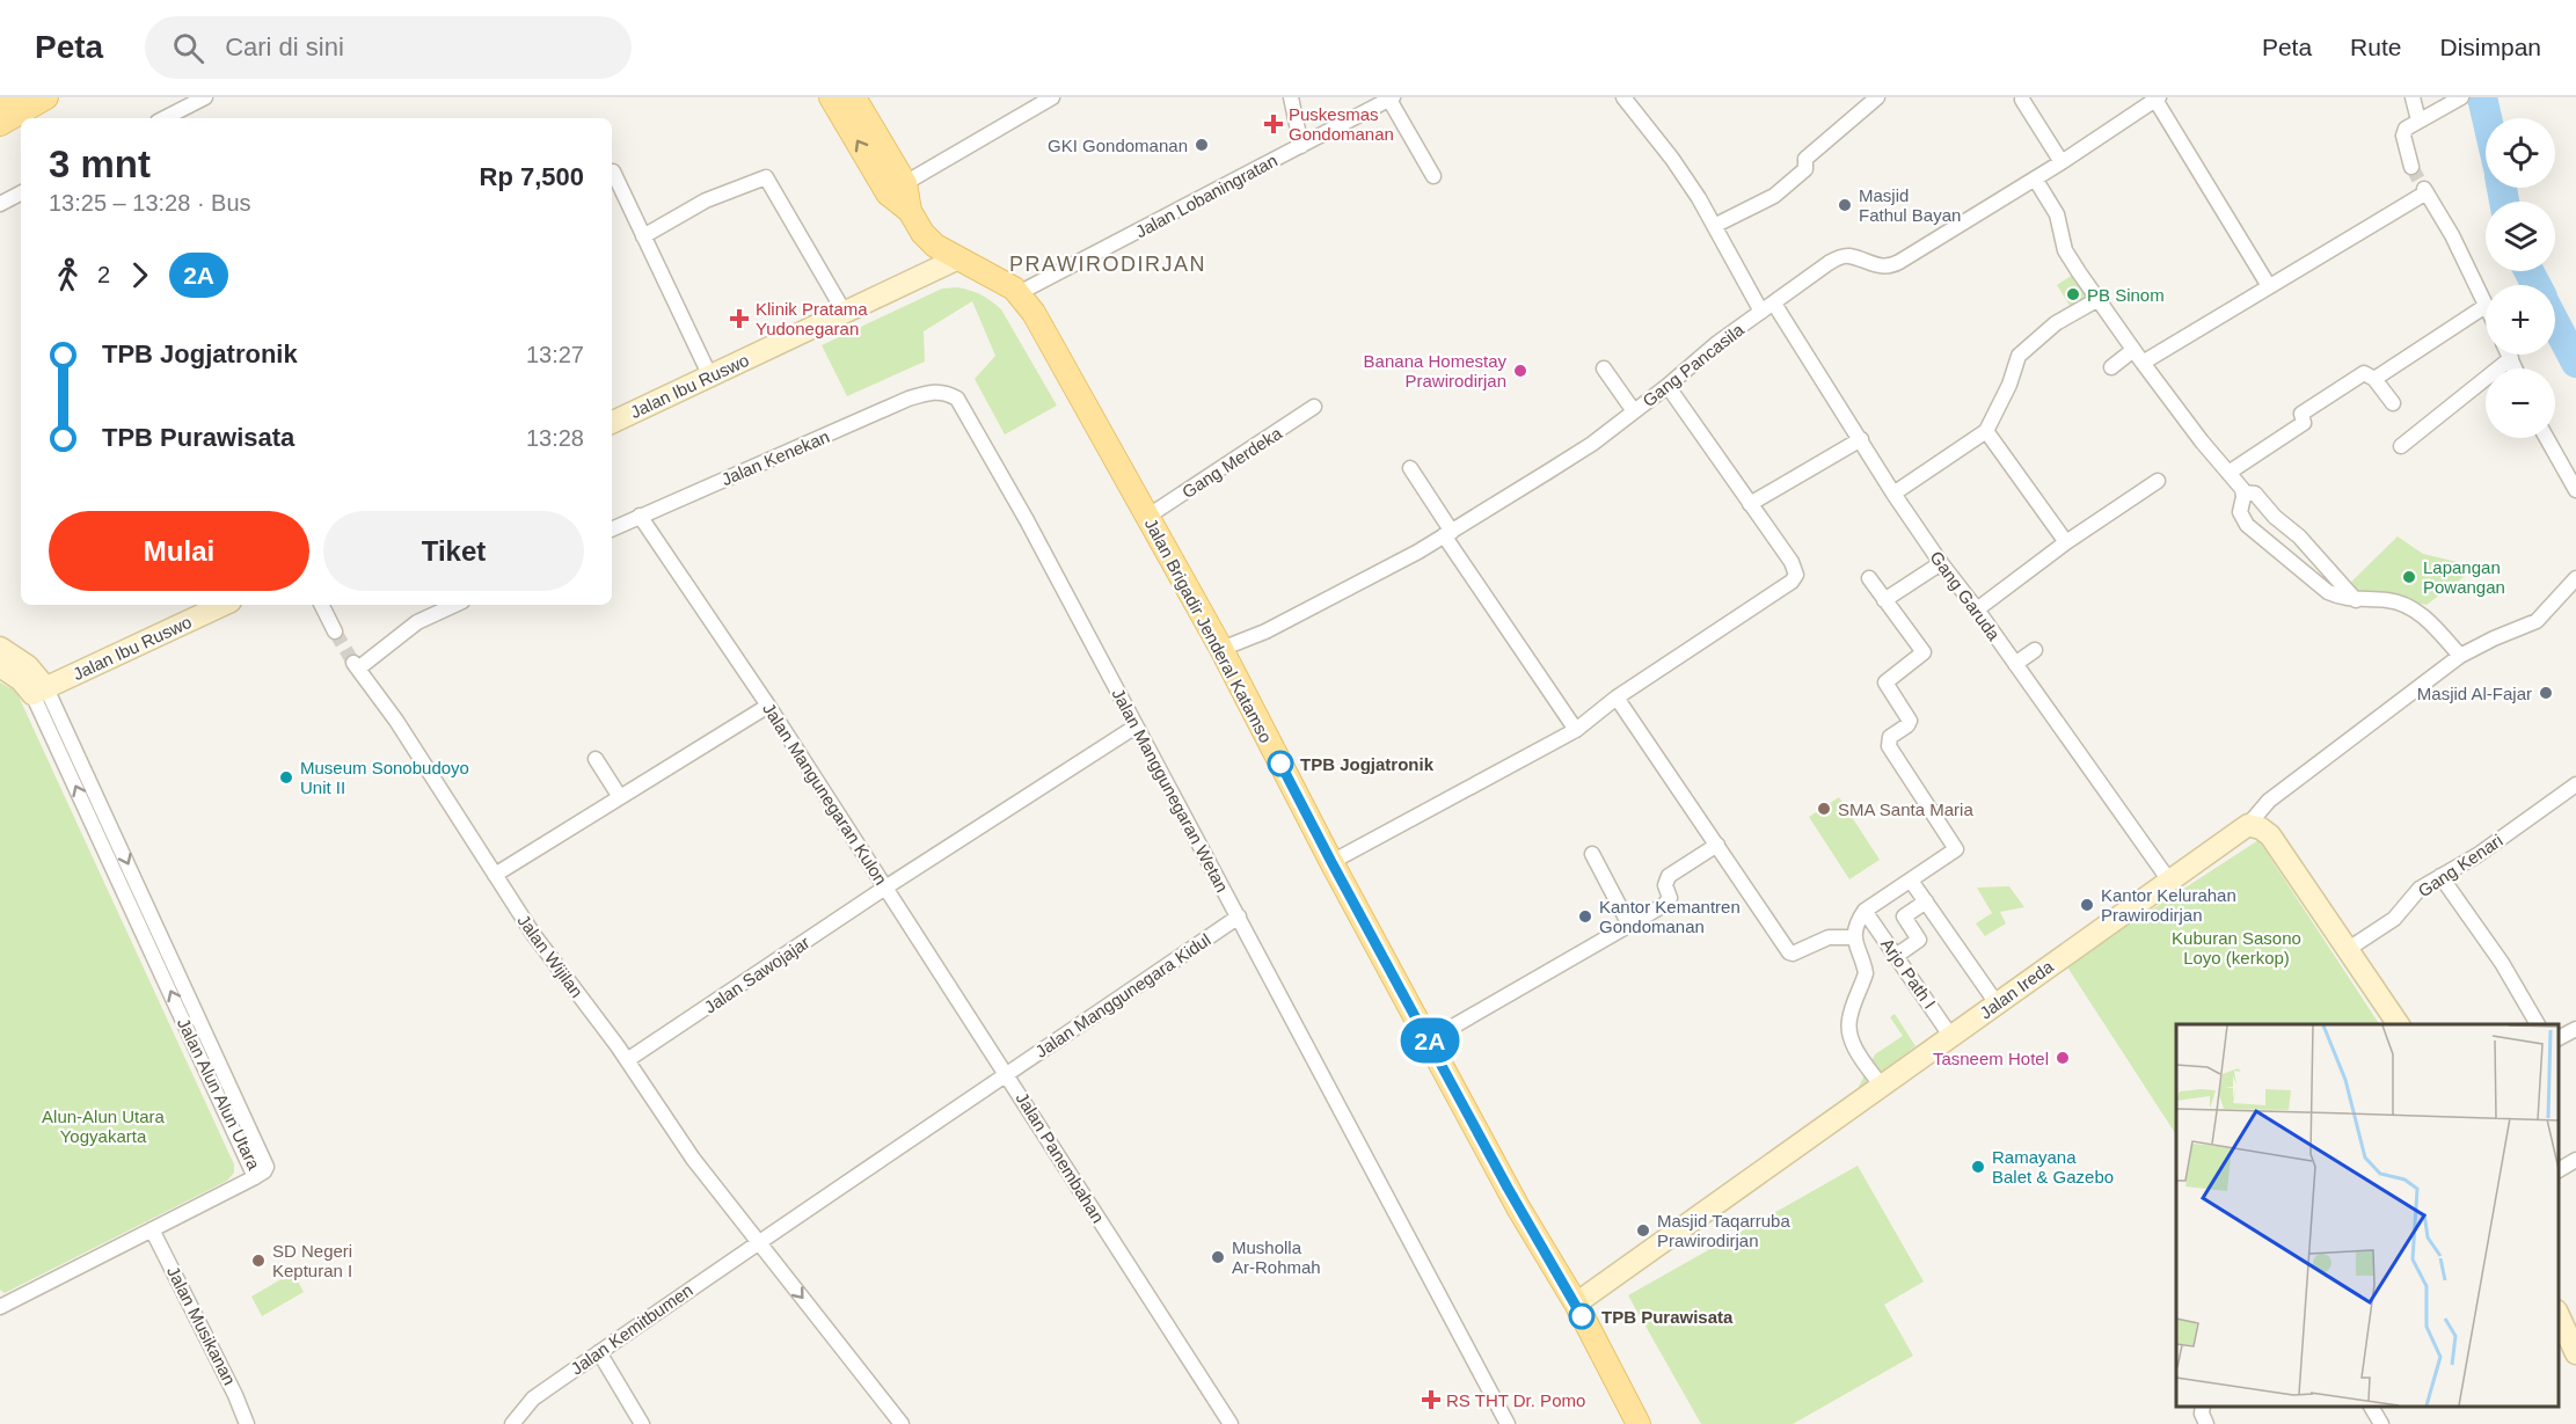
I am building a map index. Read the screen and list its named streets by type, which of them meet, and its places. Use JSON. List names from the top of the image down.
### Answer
{
  "streets": {
    "main road": ["Jalan Brigadir Jenderal Katamso"],
    "street": [
      "Jalan Lobaningratan",
      "Gang Pancasila",
      "Jalan Ibu Ruswo",
      "Jalan Kenekan",
      "Gang Merdeka",
      "Gang Garuda",
      "Jalan Manggunegaran Wetan",
      "Jalan Mangunegaran Kulon",
      "Gang Kenari",
      "Jalan Wijilan",
      "Arjo Path I",
      "Jalan Sawojajar",
      "Jalan Ireda",
      "Jalan Manggunegara Kidul",
      "Jalan Alun Alun Utara",
      "Jalan Panembahan",
      "Jalan Musikanan",
      "Jalan Kemitbumen"
    ]
  },
  "crossings": [
    ["Jalan Lobaningratan", "Jalan Brigadir Jenderal Katamso"],
    ["Gang Pancasila", "Gang Garuda"],
    ["Gang Pancasila", "Jalan Brigadir Jenderal Katamso"],
    ["Jalan Ibu Ruswo", "Jalan Brigadir Jenderal Katamso"],
    ["Jalan Ibu Ruswo", "Jalan Alun Alun Utara"],
    ["Jalan Kenekan", "Jalan Manggunegaran Wetan"],
    ["Jalan Kenekan", "Jalan Mangunegaran Kulon"],
    ["Gang Merdeka", "Jalan Brigadir Jenderal Katamso"],
    ["Gang Garuda", "Jalan Ireda"],
    ["Jalan Brigadir Jenderal Katamso", "Jalan Ireda"],
    ["Jalan Manggunegaran Wetan", "Jalan Sawojajar"],
    ["Jalan Manggunegaran Wetan", "Jalan Manggunegara Kidul"],
    ["Jalan Mangunegaran Kulon", "Jalan Sawojajar"],
    ["Jalan Mangunegaran Kulon", "Jalan Manggunegara Kidul"],
    ["Jalan Mangunegaran Kulon", "Jalan Panembahan"],
    ["Jalan Wijilan", "Jalan Sawojajar"],
    ["Jalan Wijilan", "Jalan Panembahan"],
    ["Jalan Wijilan", "Jalan Kemitbumen"],
    ["Arjo Path I", "Jalan Ireda"],
    ["Jalan Manggunegara Kidul", "Jalan Panembahan"],
    ["Jalan Alun Alun Utara", "Jalan Musikanan"],
    ["Jalan Panembahan", "Jalan Kemitbumen"]
  ],
  "districts": ["PRAWIRODIRJAN"],
  "parks": ["Kuburan Sasono Loyo (kerkop)", "Alun-Alun Utara Yogyakarta"],
  "places": {
    "health": ["Puskesmas Gondomanan", "Klinik Pratama Yudonegaran", "RS THT Dr. Pomo"],
    "other": [
      "GKI Gondomanan",
      "Masjid Fathul Bayan",
      "PB Sinom",
      "Banana Homestay Prawirodirjan",
      "Lapangan Powangan",
      "Masjid Al-Fajar",
      "TPB Jogjatronik",
      "Museum Sonobudoyo Unit II",
      "SMA Santa Maria",
      "Kantor Kelurahan Prawirodirjan",
      "Kantor Kemantren Gondomanan",
      "Tasneem Hotel",
      "Ramayana Balet & Gazebo",
      "Masjid Taqarruba Prawirodirjan",
      "Musholla Ar-Rohmah",
      "SD Negeri Kepturan I",
      "TPB Purawisata"
    ]
  },
  "lines": ["bus line 2A"],
  "page": {
    "header": "Peta",
    "search": "Cari di sini",
    "nav": ["Peta", "Rute", "Disimpan"],
    "on_map": "2A",
    "map_buttons": ["+", "−"],
    "heading": ["3 mnt", "13:25 – 13:28 · Bus", "Rp 7,500"],
    "legs": ["2", "2A"],
    "list": [
      {
        "name": "TPB Jogjatronik",
        "value": "13:27"
      },
      {
        "name": "TPB Purawisata",
        "value": "13:28"
      }
    ],
    "buttons": ["Mulai", "Tiket"]
  }
}
